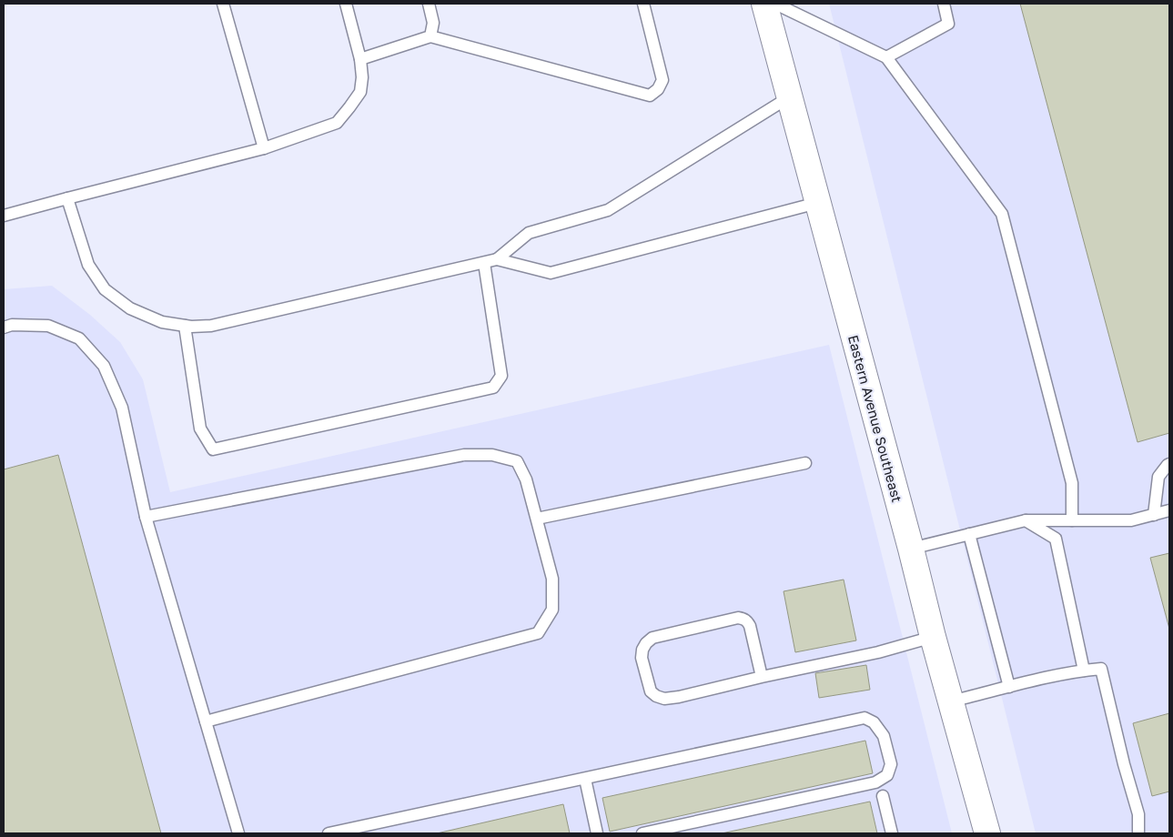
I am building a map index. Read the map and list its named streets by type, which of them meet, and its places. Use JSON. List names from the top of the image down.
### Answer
{
  "streets": {
    "main road": ["Eastern Avenue Southeast"]
  }
}
